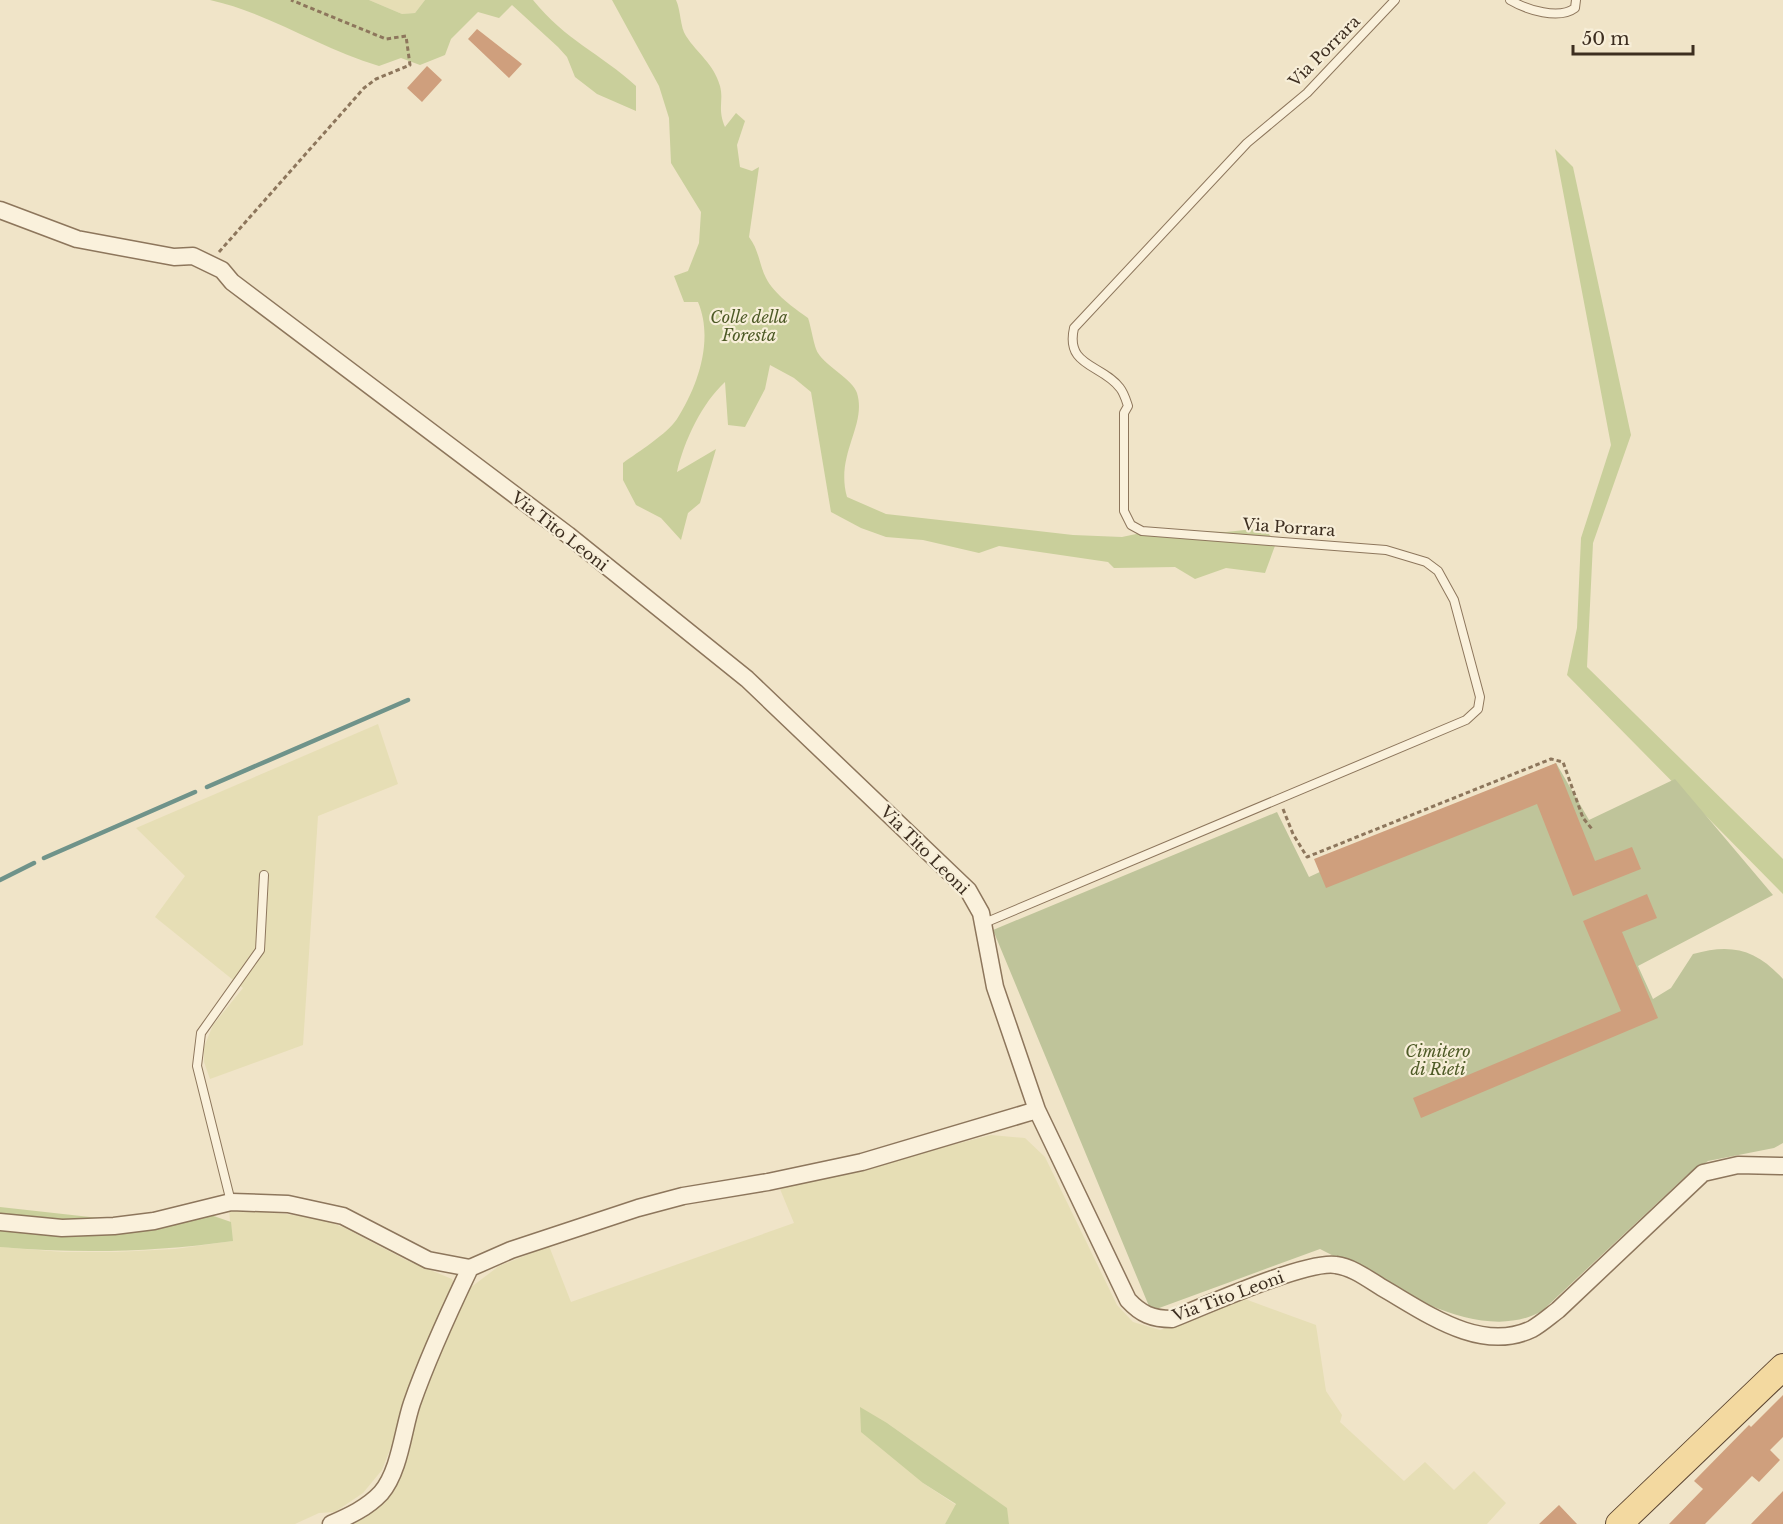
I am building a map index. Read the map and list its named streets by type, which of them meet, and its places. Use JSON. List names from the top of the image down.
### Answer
{
  "streets": {
    "street": ["Via Tito Leoni"],
    "lane": ["Via Porrara"]
  },
  "crossings": [
    ["Via Porrara", "Via Tito Leoni"]
  ],
  "parks": ["Colle della Foresta", "Cimitero di Rieti"],
  "scale_bar": "50 m"
}
